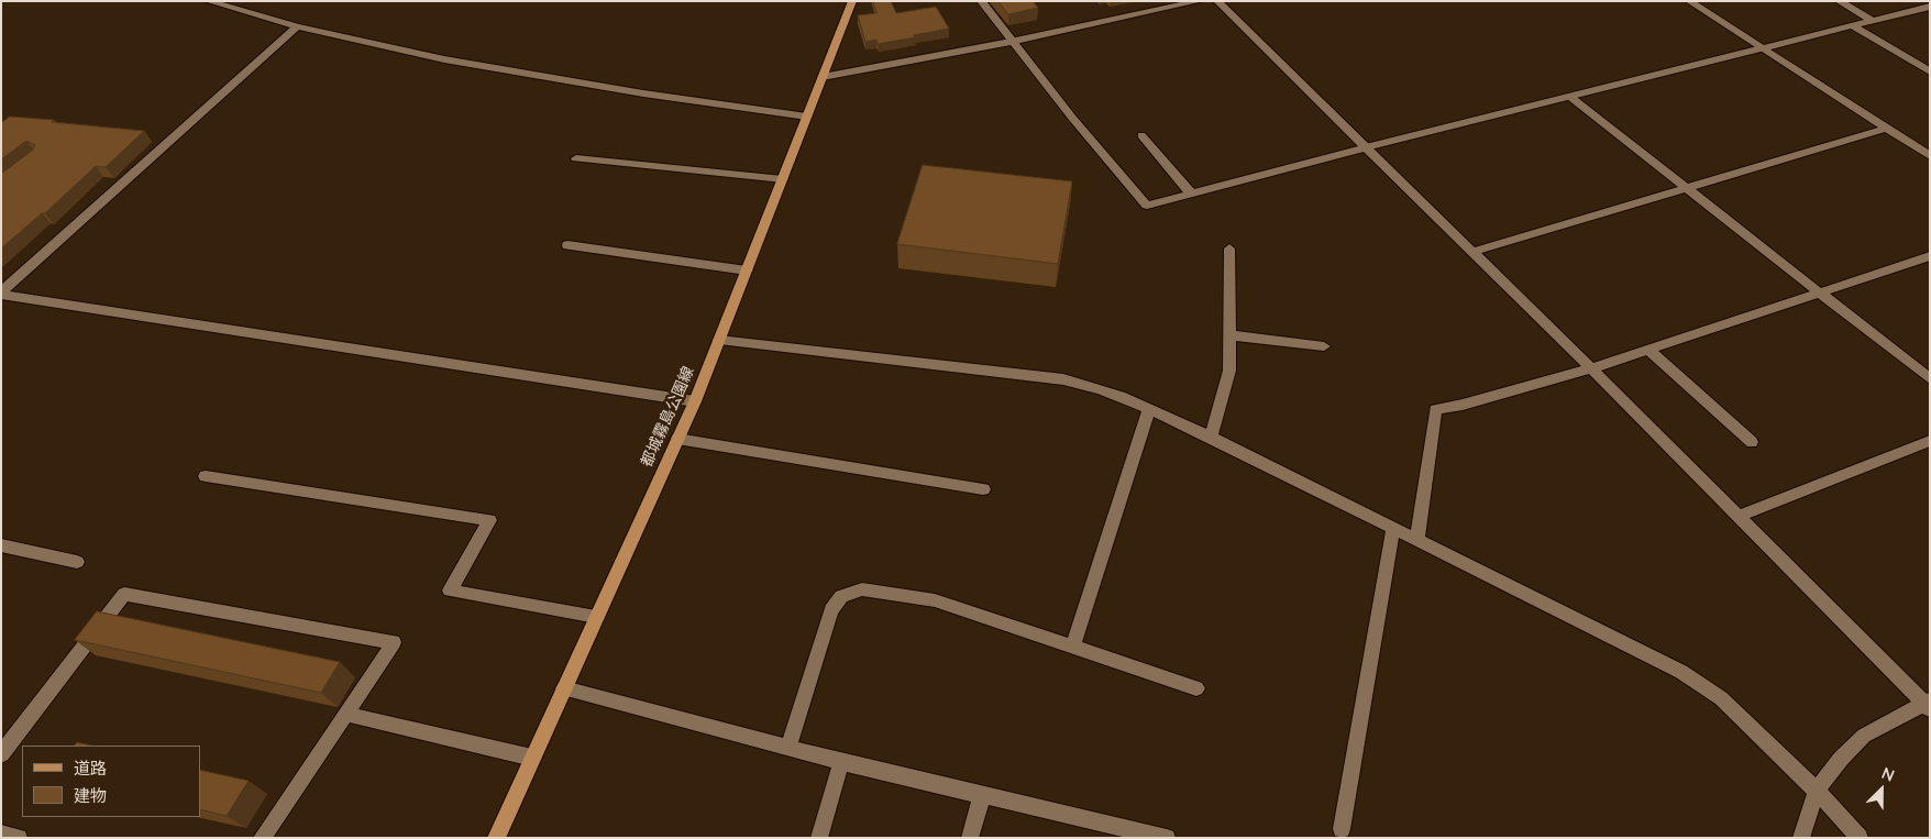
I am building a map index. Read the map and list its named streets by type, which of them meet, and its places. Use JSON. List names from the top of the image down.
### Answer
{
  "streets": {
    "main road": ["都城霧島公園線"]
  },
  "legend": ["道路", "建物"],
  "north": "top right"
}
